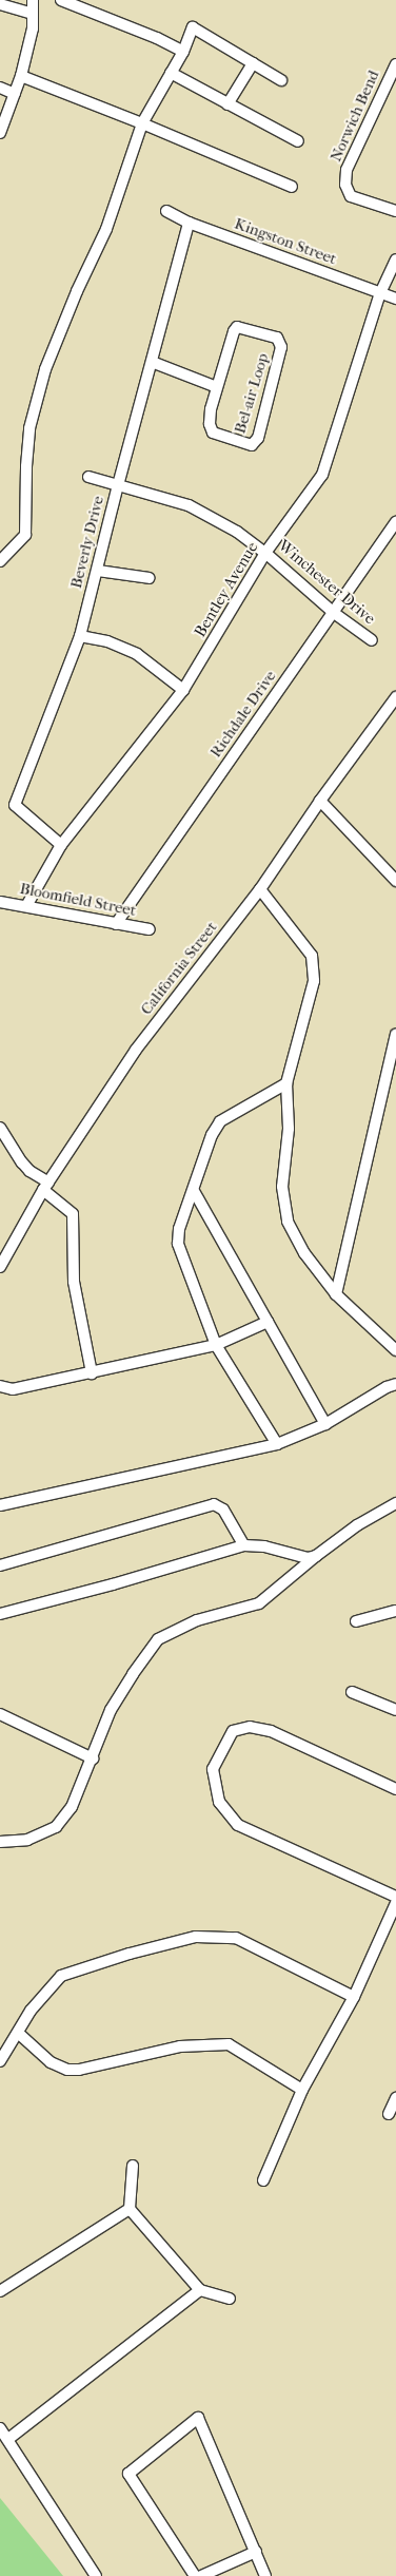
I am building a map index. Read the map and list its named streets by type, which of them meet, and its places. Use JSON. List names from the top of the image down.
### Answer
{
  "streets": {
    "street": [
      "Norwich Bend",
      "Kingston Street",
      "Bel-air Loop",
      "Beverly Drive",
      "Winchester Drive",
      "Bentley Avenue",
      "Richdale Drive",
      "Bloomfield Street",
      "California Street"
    ]
  },
  "crossings": [
    ["Kingston Street", "Beverly Drive"],
    ["Kingston Street", "Bentley Avenue"],
    ["Beverly Drive", "Winchester Drive"],
    ["Beverly Drive", "Bentley Avenue"],
    ["Winchester Drive", "Bentley Avenue"],
    ["Winchester Drive", "Richdale Drive"],
    ["Bentley Avenue", "Bloomfield Street"],
    ["Richdale Drive", "Bloomfield Street"]
  ]
}
